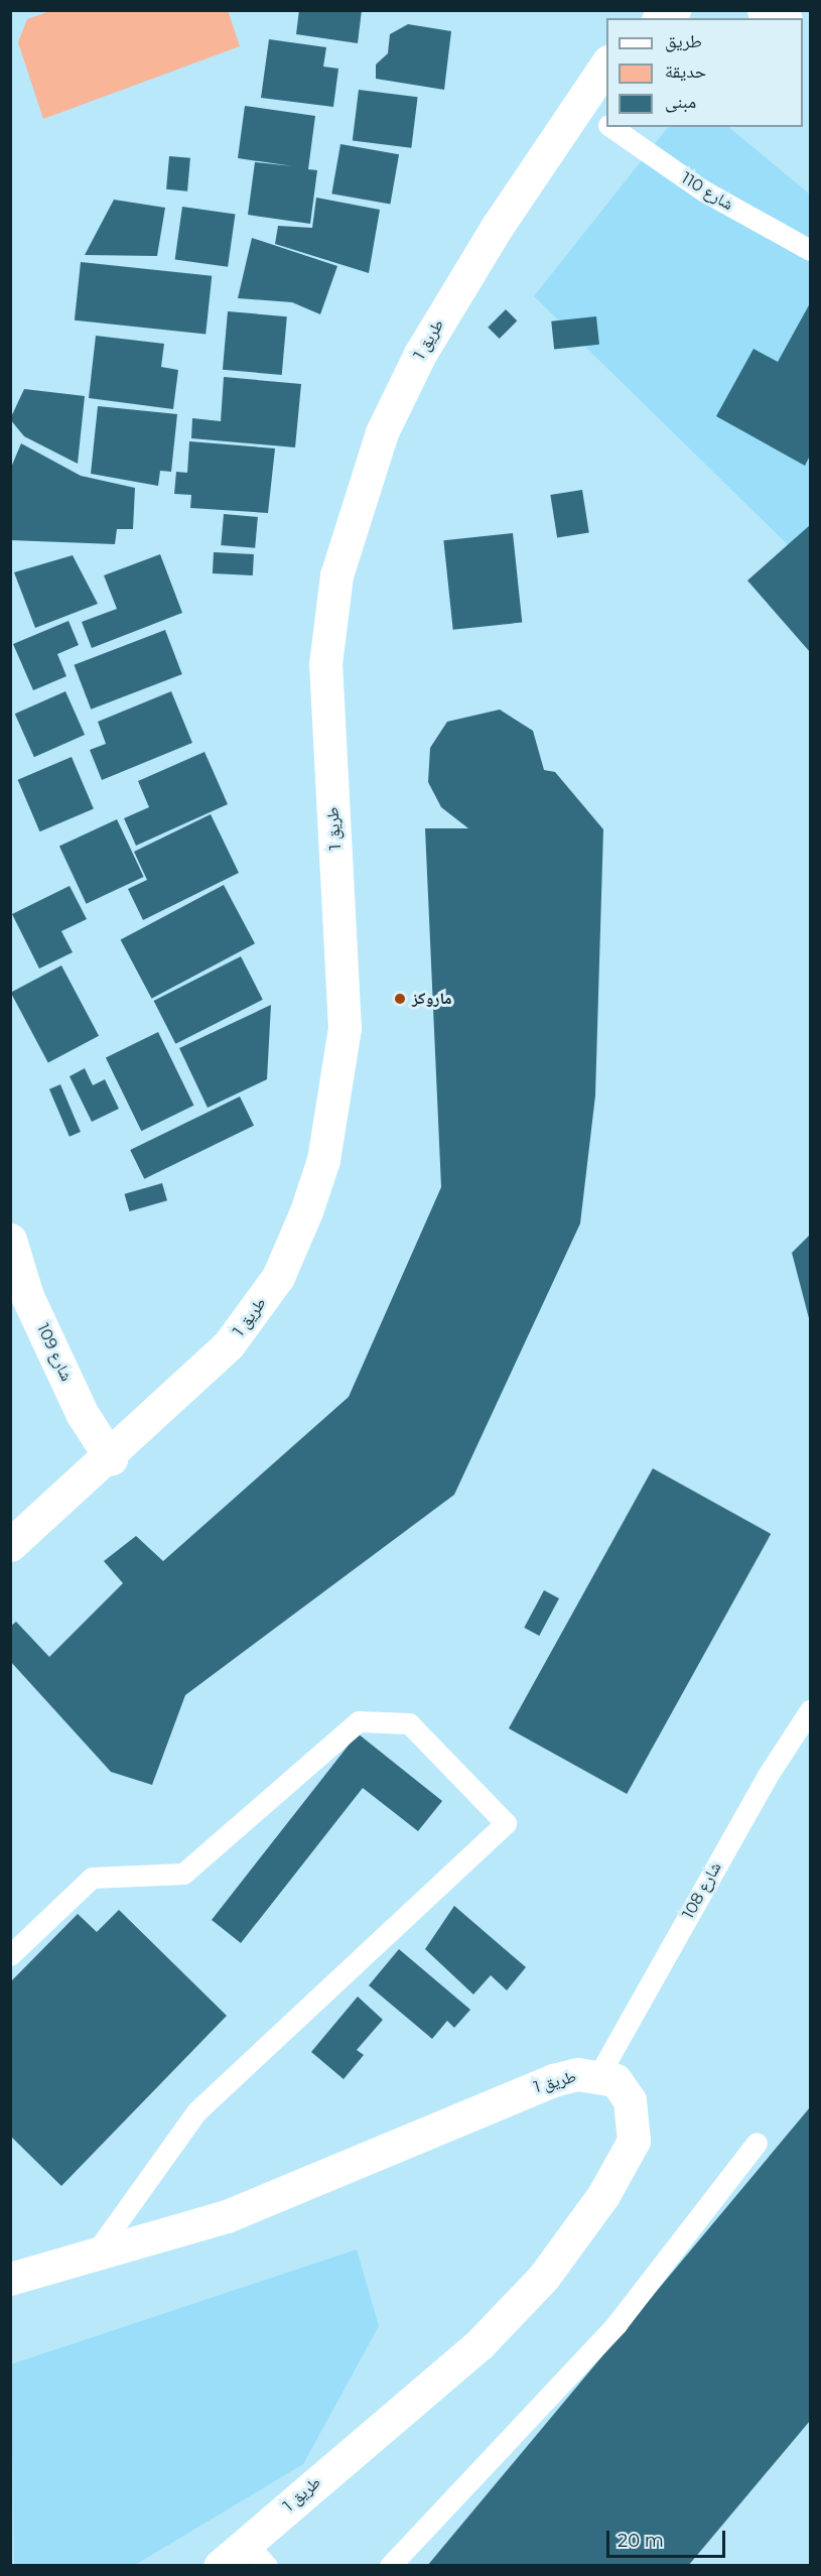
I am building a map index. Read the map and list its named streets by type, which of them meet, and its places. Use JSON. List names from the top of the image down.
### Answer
{
  "streets": {
    "street": ["طريق 1", "شارع 109"],
    "lane": ["شارع 110", "شارع 108"]
  },
  "crossings": [
    ["شارع 110", "طريق 1"],
    ["طريق 1", "شارع 109"],
    ["طريق 1", "شارع 108"]
  ],
  "places": ["ماروكز"],
  "legend": ["طريق", "حديقة", "مبنى"],
  "scale_bar": "20 m"
}
